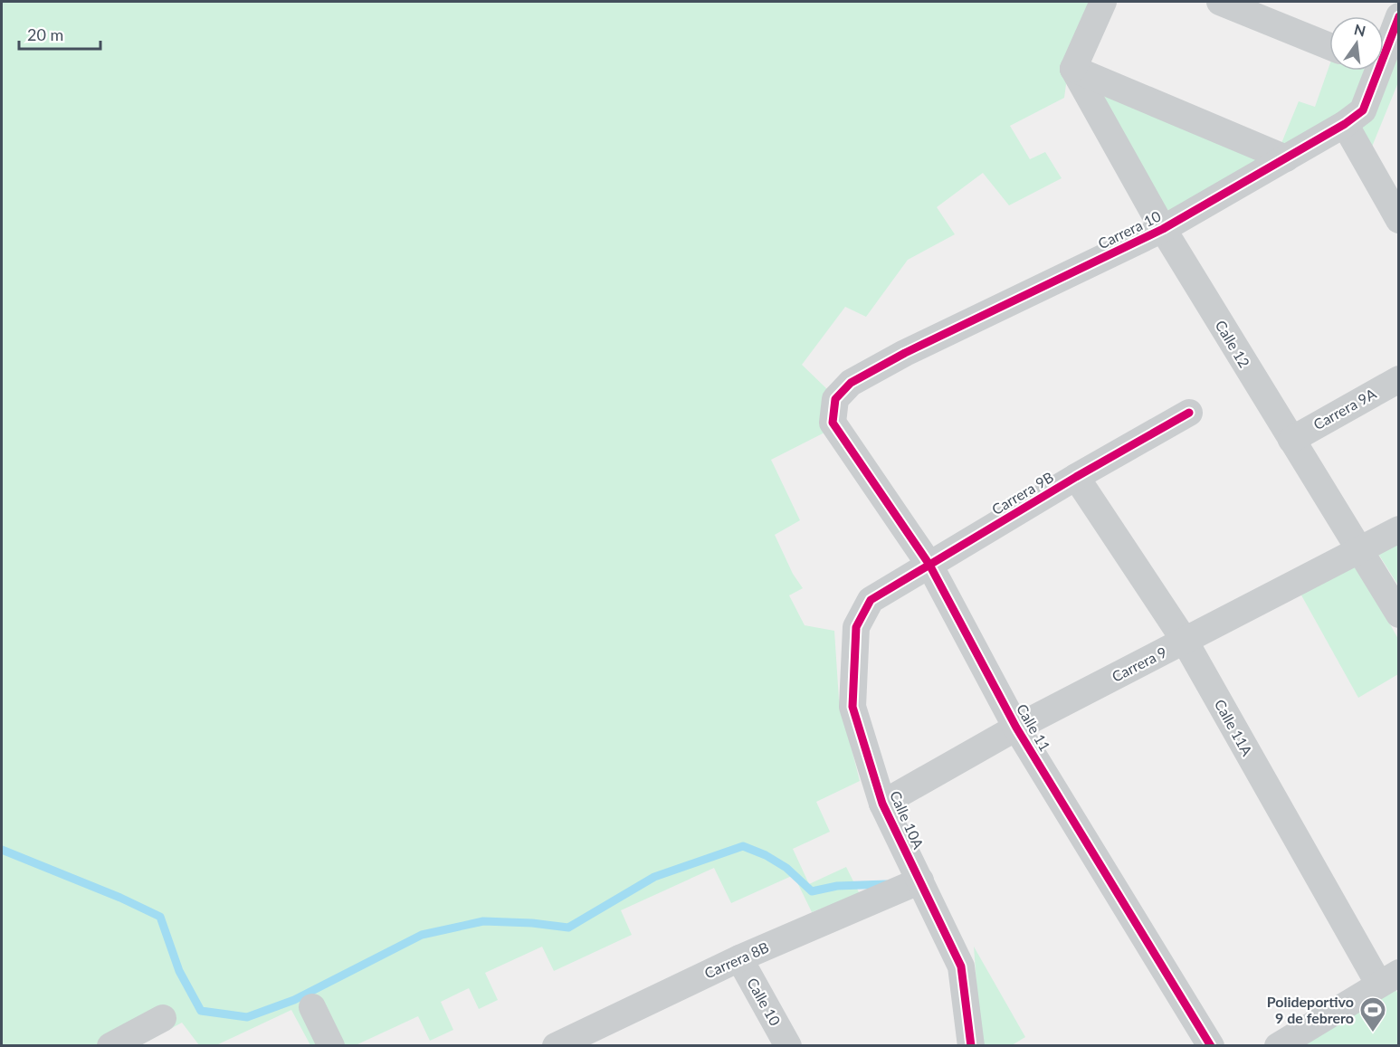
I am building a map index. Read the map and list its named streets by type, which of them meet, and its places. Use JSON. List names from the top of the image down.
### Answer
{
  "streets": {
    "street": [
      "Carrera 10",
      "Calle 12",
      "Carrera 9A",
      "Carrera 9B",
      "Carrera 9",
      "Calle 11",
      "Calle 11A",
      "Calle 10A",
      "Carrera 8B",
      "Calle 10"
    ]
  },
  "crossings": [
    ["Carrera 10", "Calle 12"],
    ["Carrera 10", "Calle 11"],
    ["Calle 12", "Carrera 9A"],
    ["Calle 12", "Carrera 9"],
    ["Carrera 9B", "Calle 11"],
    ["Carrera 9B", "Calle 11A"],
    ["Carrera 9B", "Calle 10A"],
    ["Carrera 9", "Calle 11"],
    ["Carrera 9", "Calle 11A"],
    ["Carrera 9", "Calle 10A"],
    ["Calle 10A", "Carrera 8B"],
    ["Carrera 8B", "Calle 10"]
  ],
  "places": {
    "sports": ["Polideportivo 9 de febrero"]
  },
  "scale_bar": "20 m",
  "north": "top"
}
